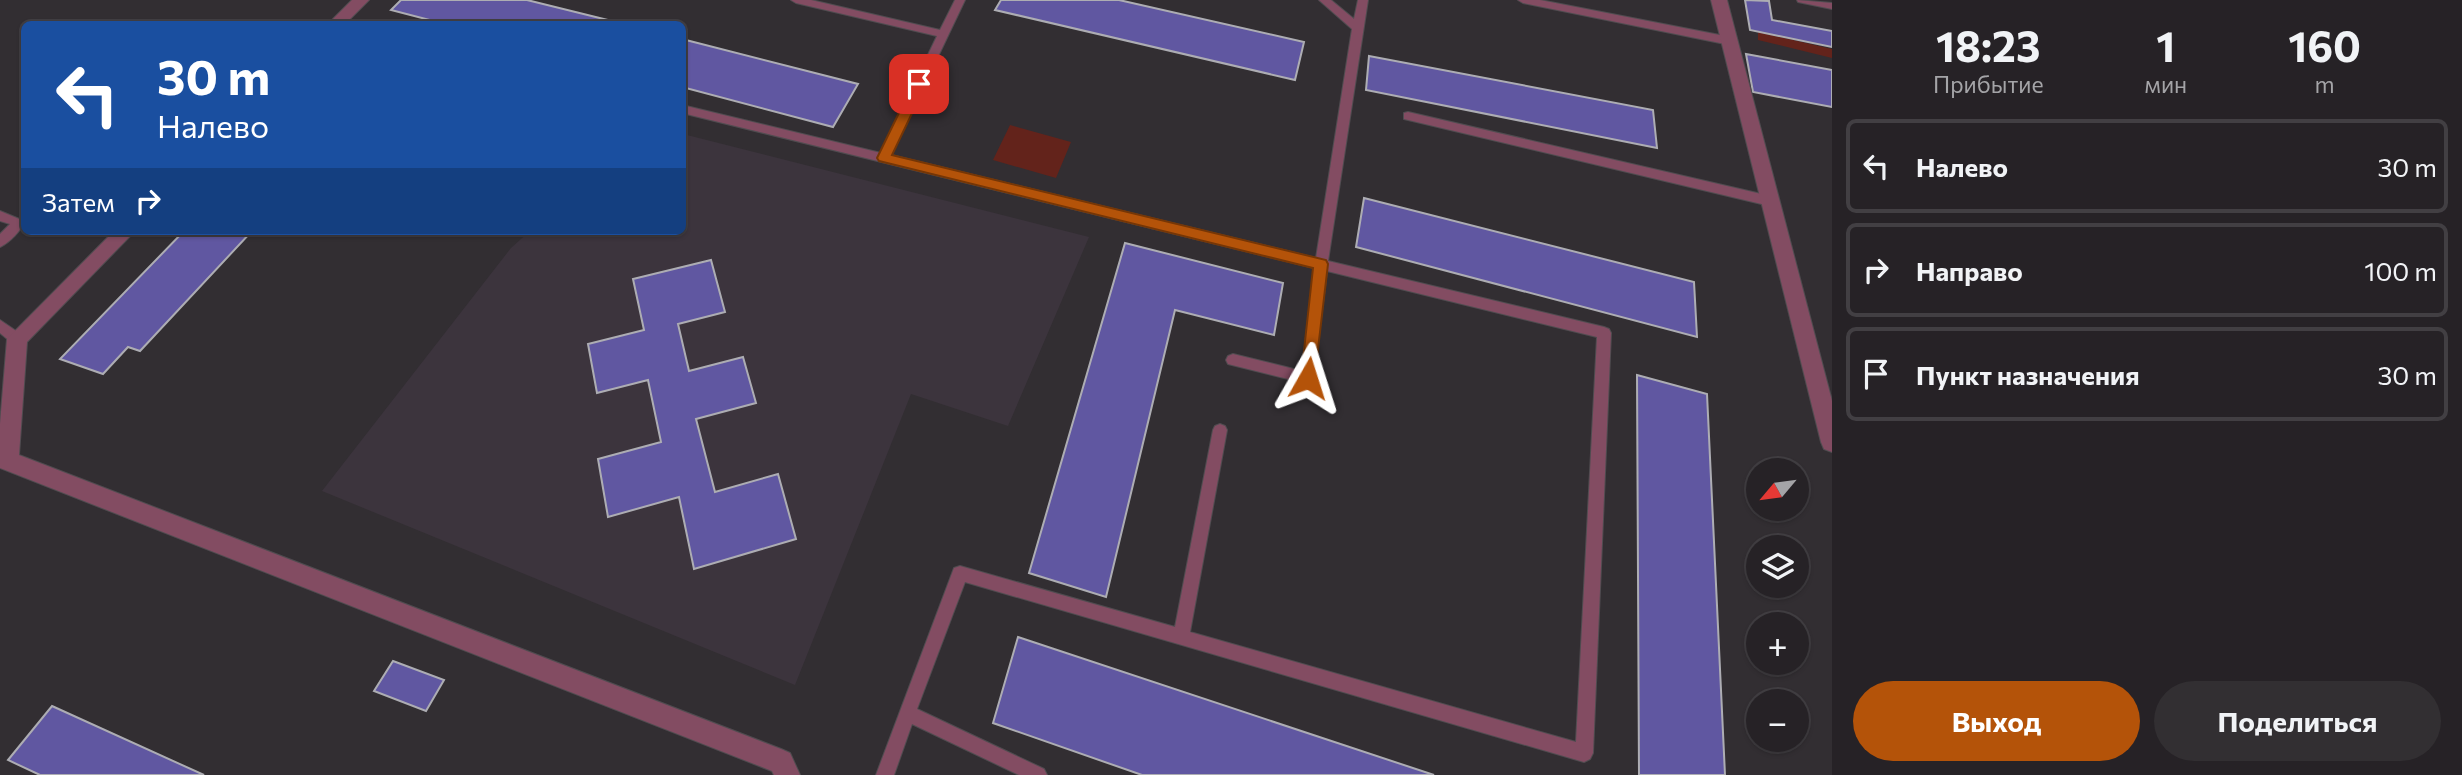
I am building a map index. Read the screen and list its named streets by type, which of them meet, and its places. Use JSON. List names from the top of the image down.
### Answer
{
  "north": "bottom left",
  "page": {
    "eta": [
      "18:23",
      "Прибытие",
      "1",
      "мин",
      "160",
      "m"
    ],
    "turn": ["30 m", "Налево"],
    "list": [
      {
        "name": "Налево",
        "value": "30 m"
      },
      {
        "name": "Направо",
        "value": "100 m"
      },
      {
        "name": "Пункт назначения",
        "value": "30 m"
      }
    ],
    "then": "Затем",
    "map_buttons": ["+", "−"],
    "buttons": ["Выход", "Поделиться"]
  }
}
